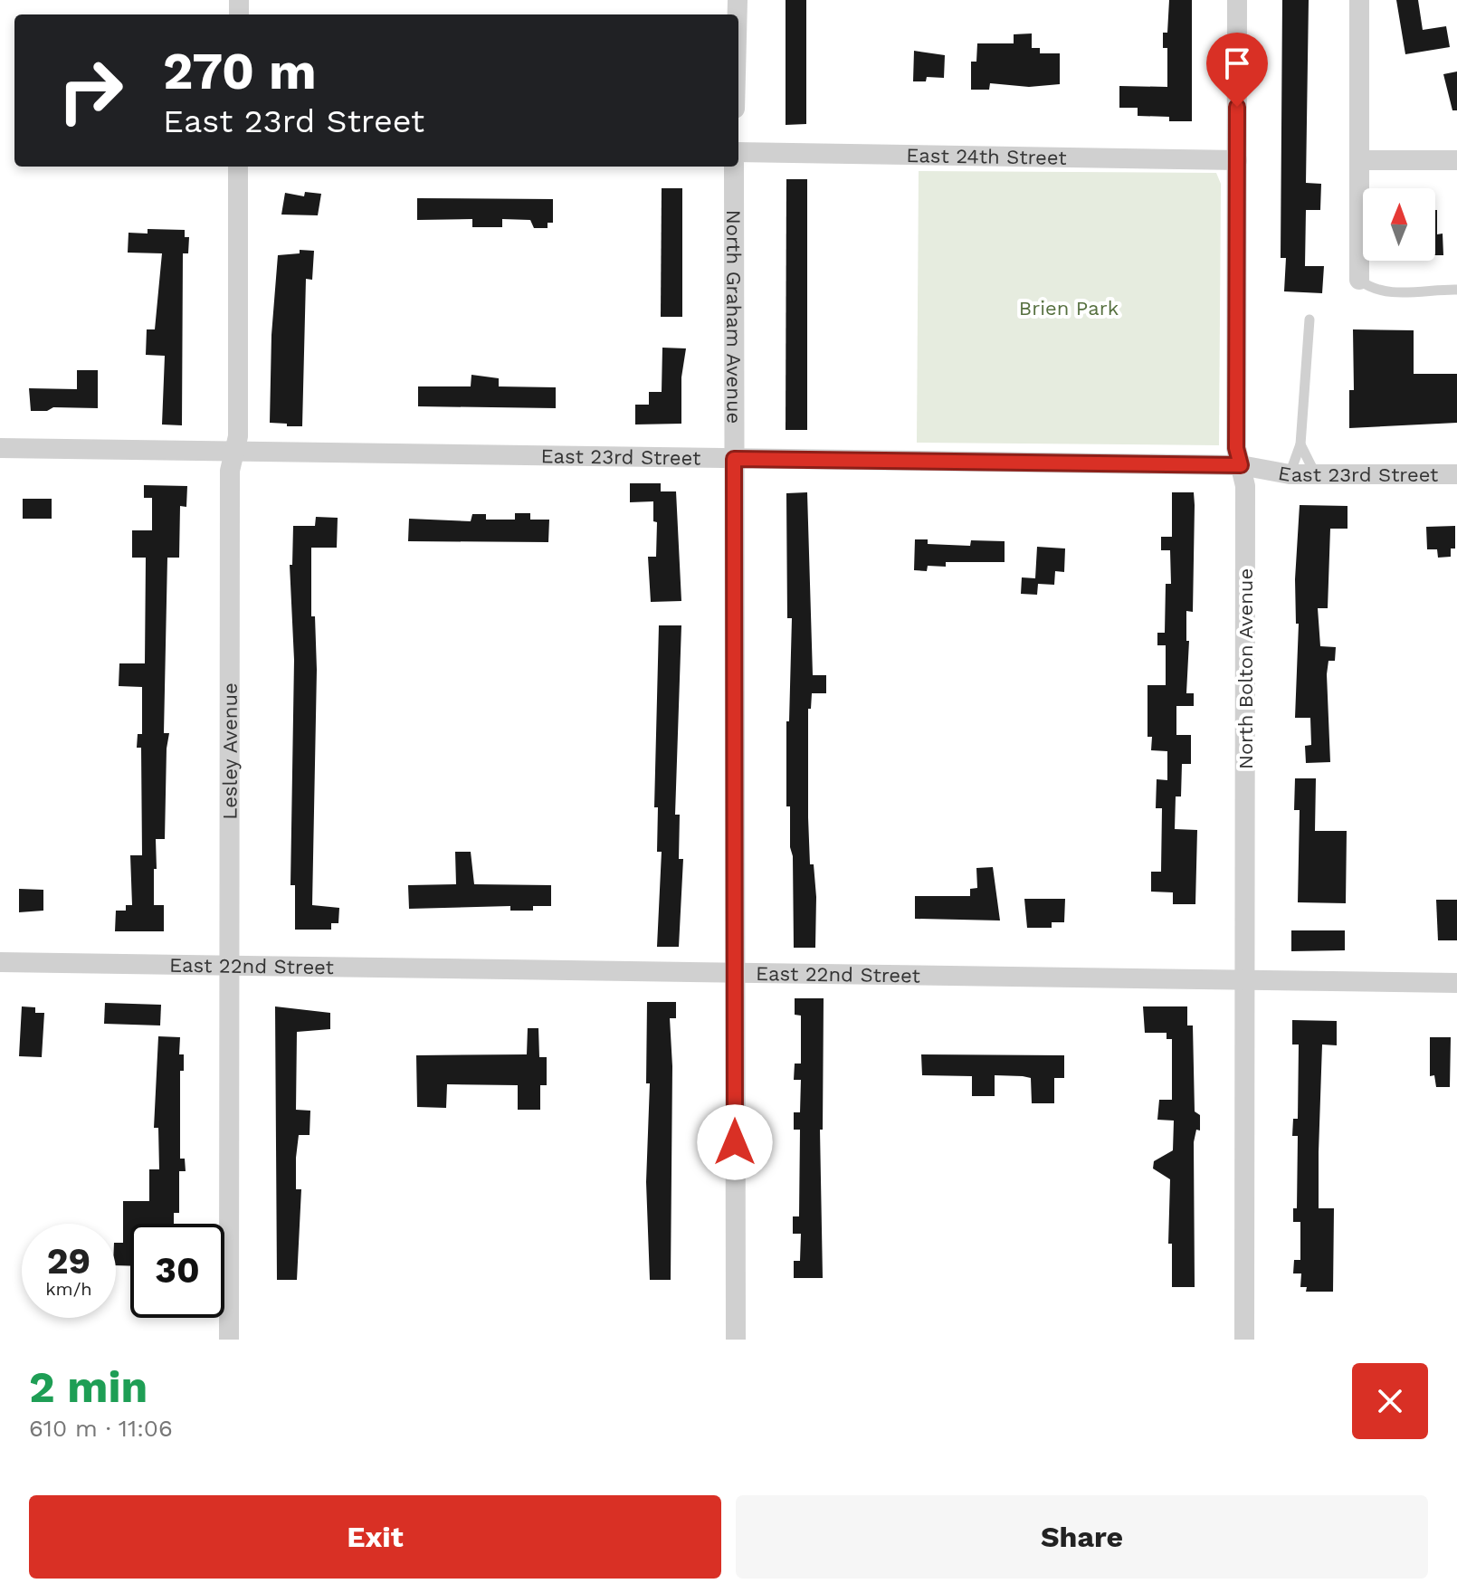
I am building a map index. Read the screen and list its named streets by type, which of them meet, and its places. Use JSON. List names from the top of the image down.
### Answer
{
  "streets": {
    "street": [
      "East 24th Street",
      "North Graham Avenue",
      "East 23rd Street",
      "North Bolton Avenue",
      "Lesley Avenue",
      "East 22nd Street"
    ]
  },
  "crossings": [
    ["East 24th Street", "North Bolton Avenue"],
    ["North Graham Avenue", "East 23rd Street"],
    ["North Graham Avenue", "East 22nd Street"],
    ["East 23rd Street", "North Bolton Avenue"],
    ["East 23rd Street", "Lesley Avenue"],
    ["North Bolton Avenue", "East 22nd Street"],
    ["Lesley Avenue", "East 22nd Street"]
  ],
  "parks": ["Brien Park"],
  "north": "top",
  "page": {
    "turn": ["270 m", "East 23rd Street"],
    "speed": "29 km/h",
    "limit": "30",
    "heading": ["2 min", "610 m · 11:06"],
    "buttons": ["Exit", "Share"]
  }
}
